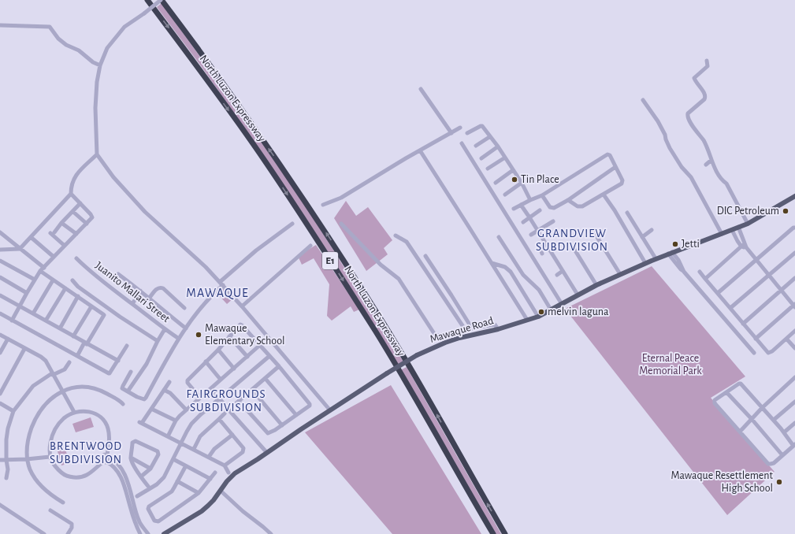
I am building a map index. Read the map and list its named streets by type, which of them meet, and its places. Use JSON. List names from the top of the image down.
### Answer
{
  "streets": {
    "highway": ["North Luzon Expressway", "E1"],
    "main road": ["Mawaque Road"],
    "street": ["Juanito Mallari Street"]
  },
  "districts": [
    "GRANDVIEW SUBDIVISION",
    "MAWAQUE",
    "FAIRGROUNDS SUBDIVISION",
    "BRENTWOOD SUBDIVISION"
  ],
  "parks": ["Eternal Peace Memorial Park"],
  "places": [
    "Tin Place",
    "DIC Petroleum",
    "Jetti",
    "melvin laguna",
    "Mawaque Elementary School",
    "Mawaque Resettlement High School"
  ]
}
